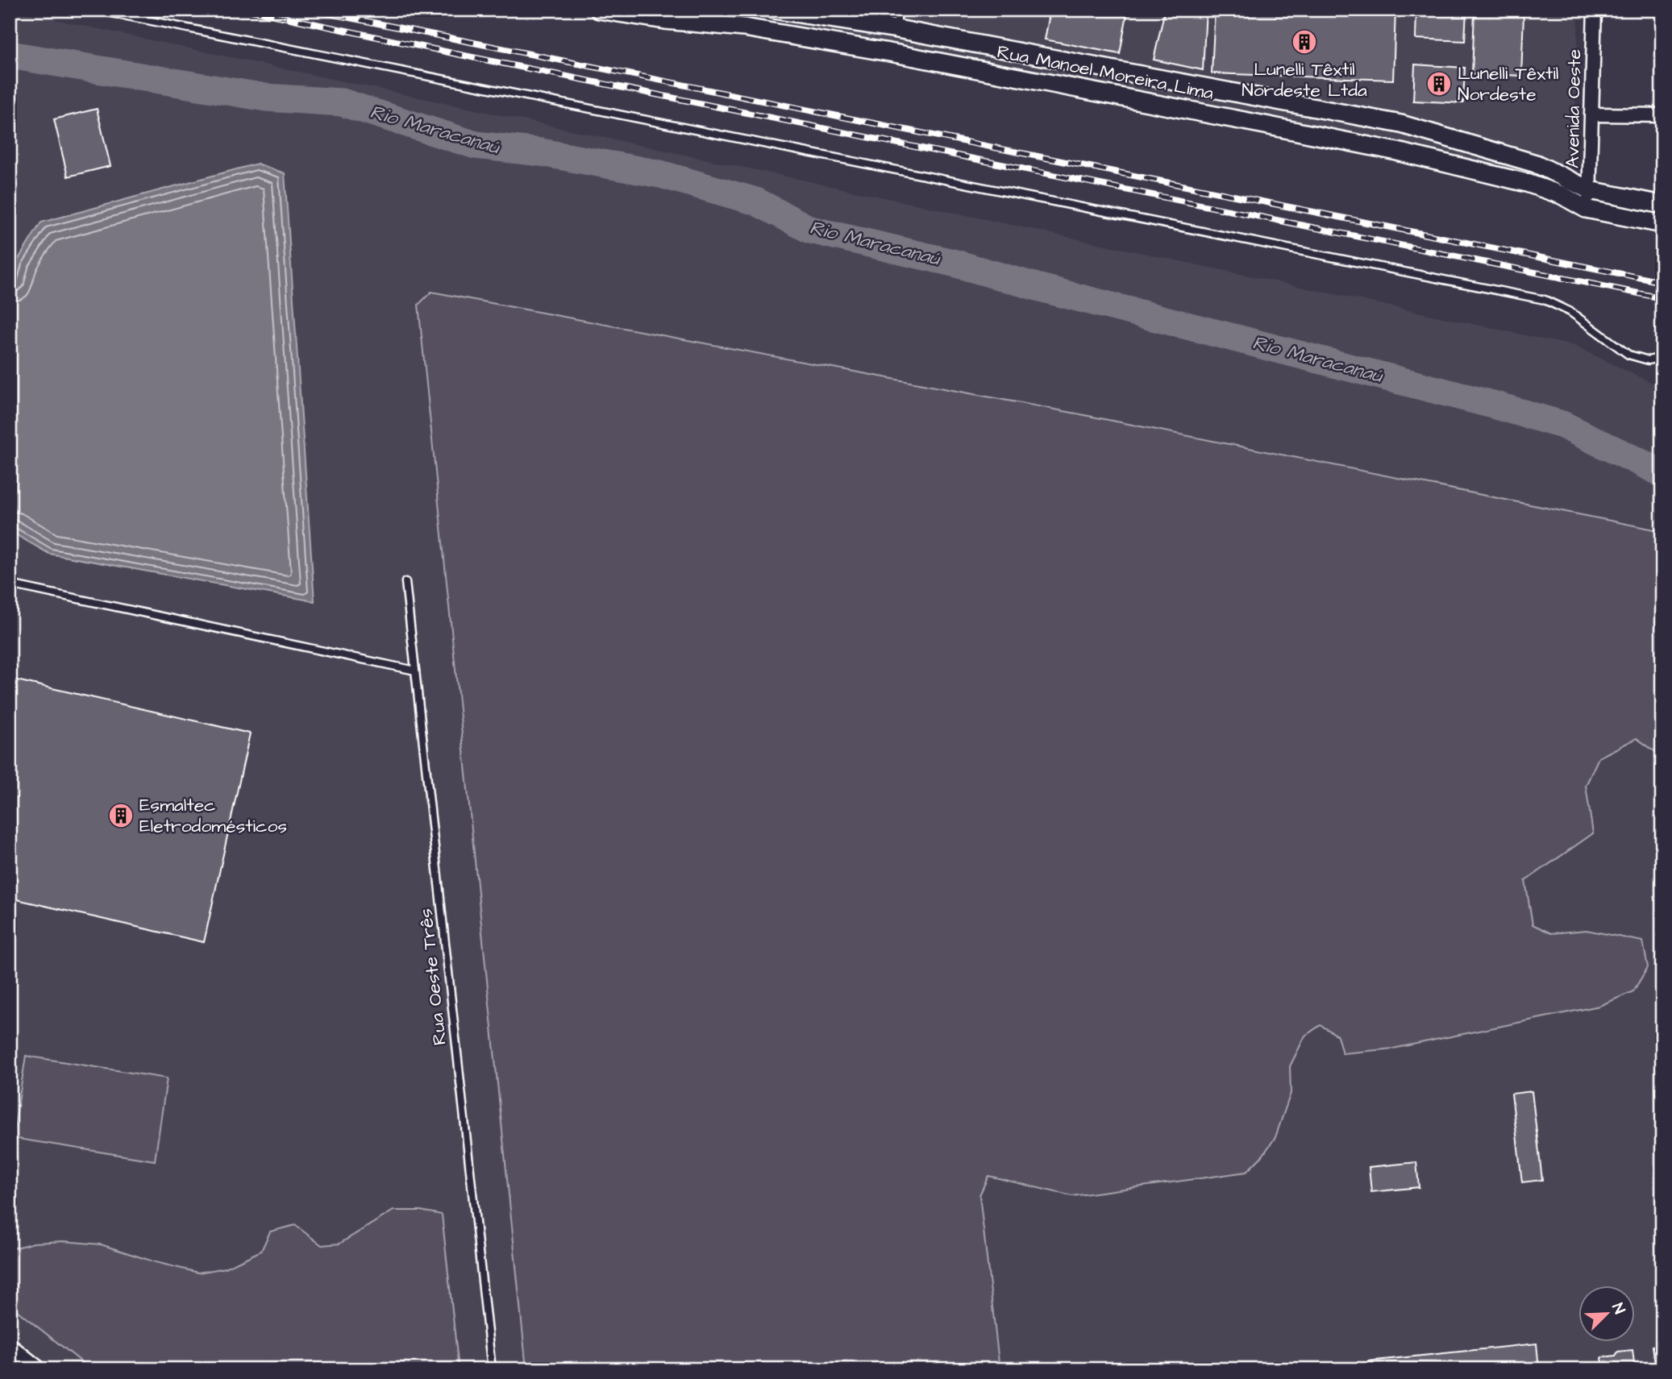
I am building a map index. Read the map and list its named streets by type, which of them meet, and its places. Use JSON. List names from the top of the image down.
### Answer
{
  "streets": {
    "street": ["Rua Manoel Moreira Lima", "Avenida Oeste"],
    "lane": ["Rua Oeste Três"]
  },
  "crossings": [
    ["Rua Manoel Moreira Lima", "Avenida Oeste"]
  ],
  "water": ["Rio Maracanaú"],
  "places": {
    "building": ["Lunelli Têxtil Nordeste Ltda", "Lunelli Têxtil Nordeste", "Esmaltec Eletrodomésticos"]
  },
  "north": "top right"
}
